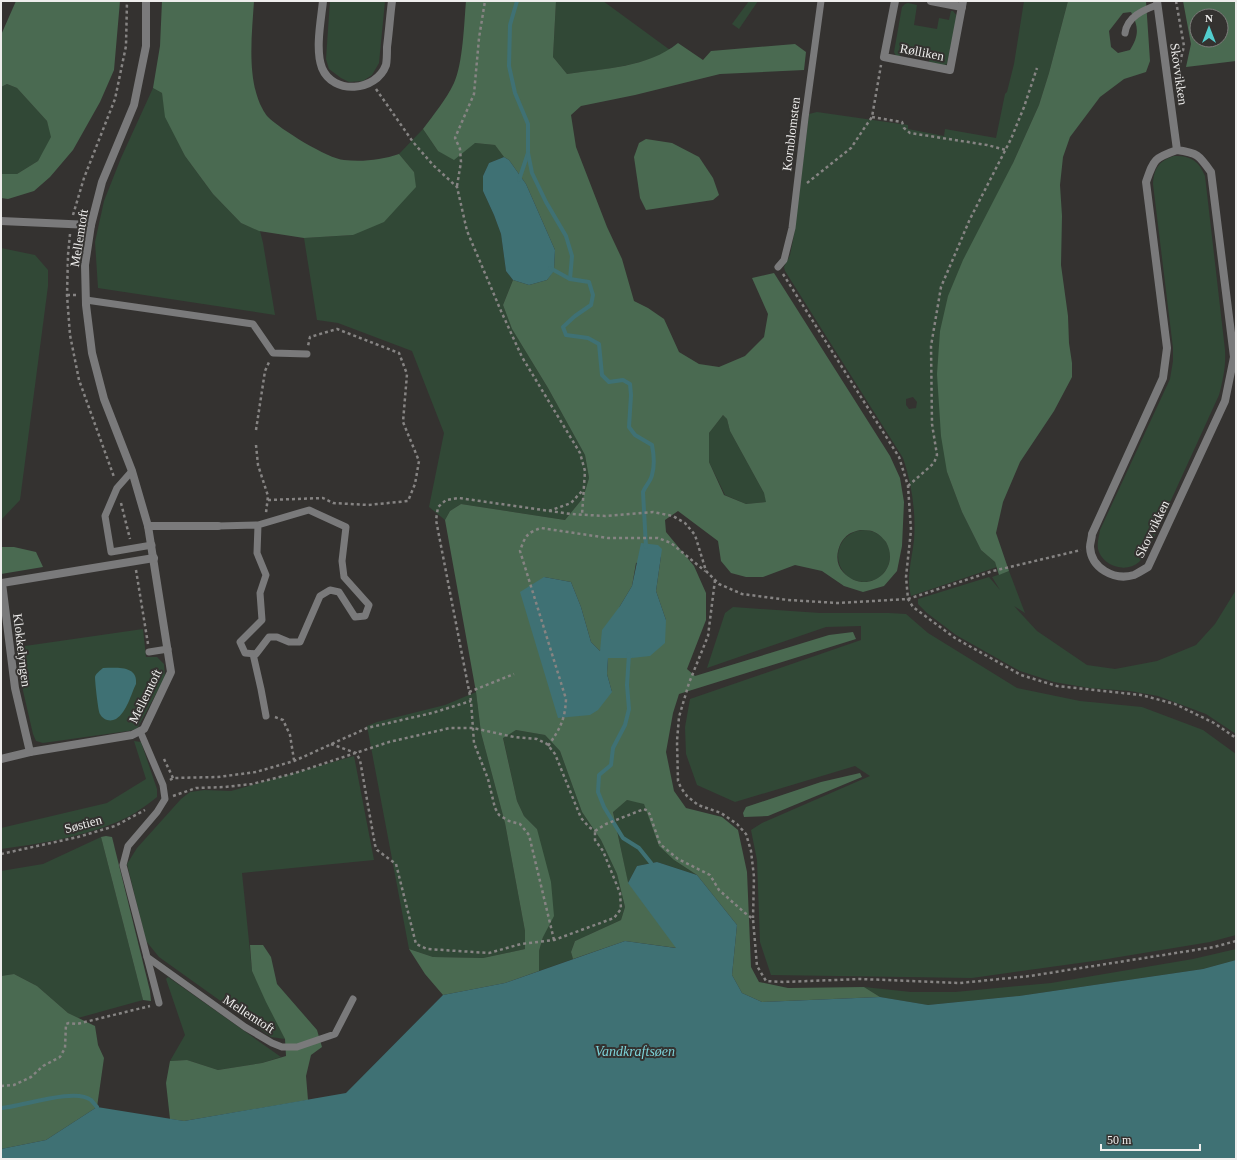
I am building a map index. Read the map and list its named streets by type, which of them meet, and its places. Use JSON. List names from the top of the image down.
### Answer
{
  "streets": {
    "street": [
      "Rølliken",
      "Skovvikken",
      "Mellemtoft",
      "Klokkelyngen"
    ],
    "lane": ["Kornblomsten"],
    "path": ["Søstien"]
  },
  "crossings": [
    ["Mellemtoft", "Klokkelyngen"]
  ],
  "water": ["Vandkraftsøen"],
  "scale_bar": "50 m",
  "north": "top"
}
